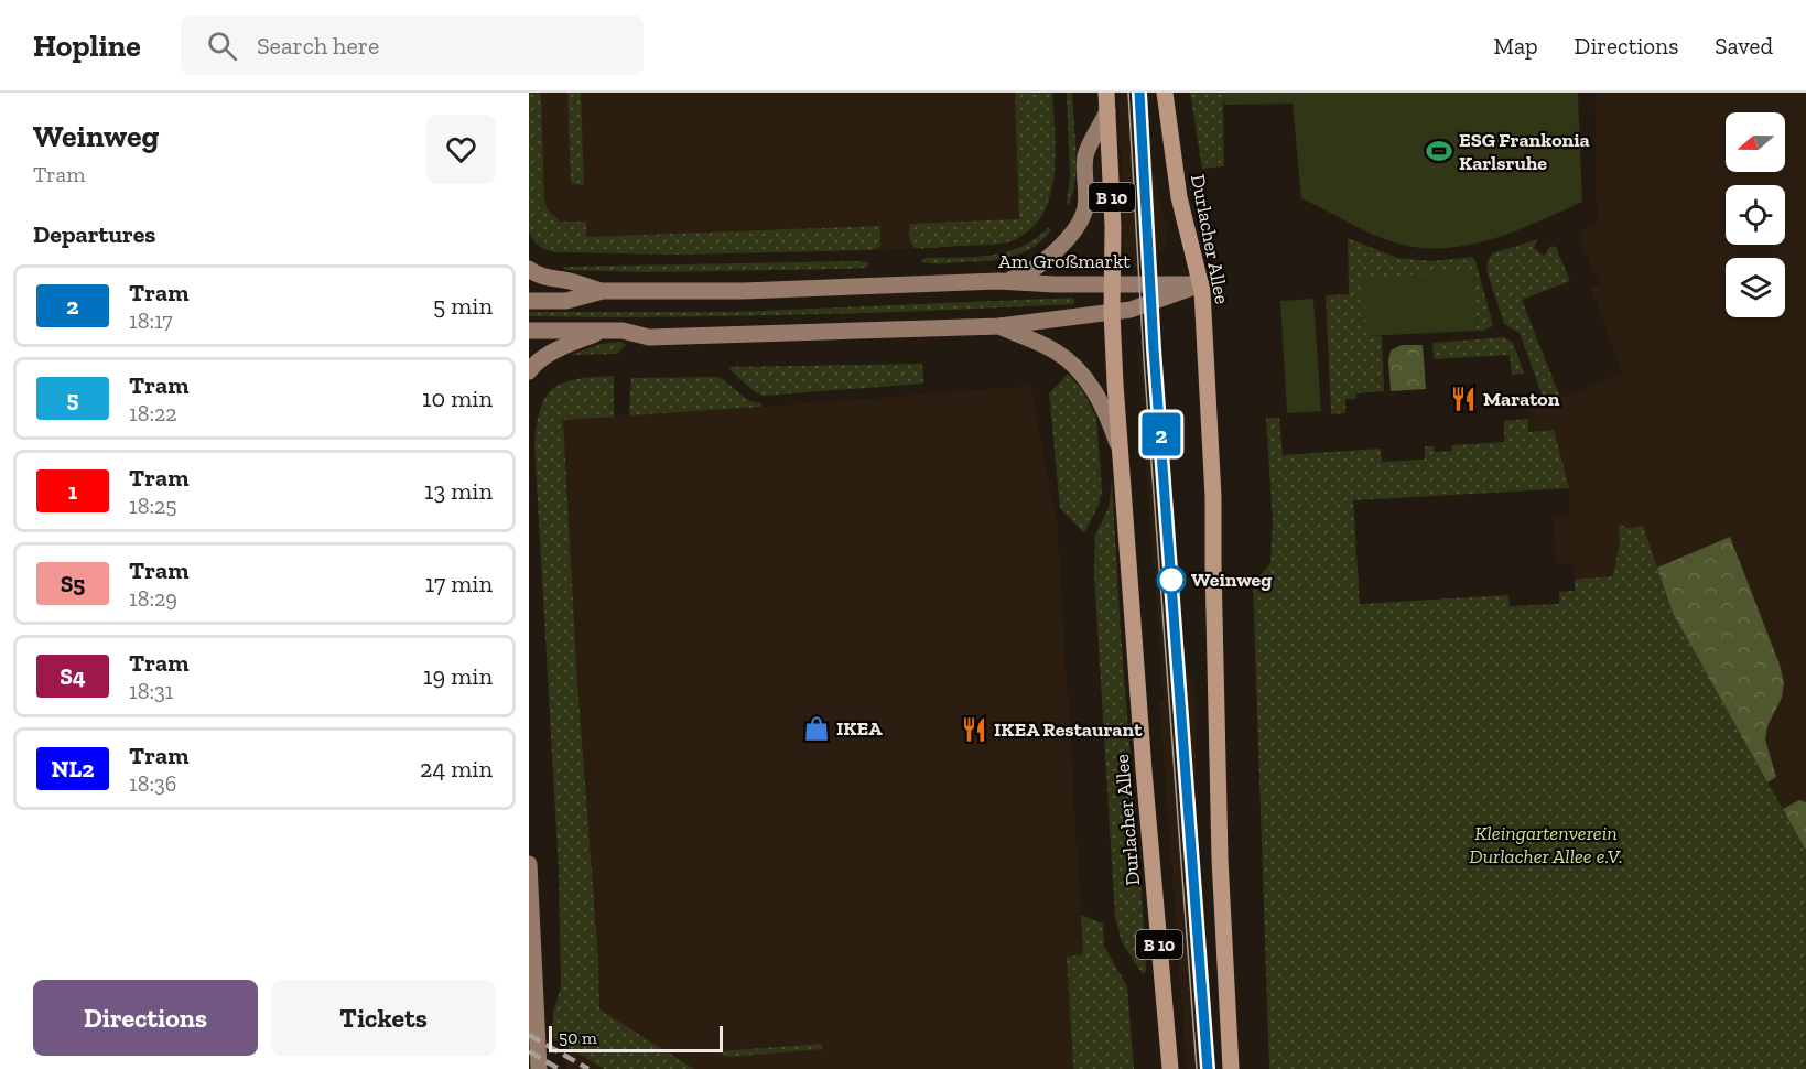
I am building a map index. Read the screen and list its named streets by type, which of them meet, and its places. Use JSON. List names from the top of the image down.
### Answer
{
  "streets": {
    "main road": ["B 10", "Durlacher Allee", "Am Großmarkt"]
  },
  "crossings": [
    ["Durlacher Allee", "Am Großmarkt"]
  ],
  "parks": ["Kleingartenverein Durlacher Allee e.V."],
  "places": {
    "sports": ["ESG Frankonia Karlsruhe"],
    "restaurant": ["Maraton", "IKEA Restaurant"],
    "other": ["Weinweg"],
    "shop": ["IKEA"]
  },
  "lines": ["tram line 2"],
  "scale_bar": "50 m",
  "north": "left",
  "page": {
    "header": "Hopline",
    "search": "Search here",
    "nav": ["Map", "Directions", "Saved"],
    "heading": [
      ["Weinweg", "Tram"],
      "Departures"
    ],
    "on_map": "2",
    "list": [
      {
        "mark": "2",
        "name": "Tram",
        "note": "18:17",
        "value": "5 min"
      },
      {
        "mark": "5",
        "name": "Tram",
        "note": "18:22",
        "value": "10 min"
      },
      {
        "mark": "1",
        "name": "Tram",
        "note": "18:25",
        "value": "13 min"
      },
      {
        "mark": "S5",
        "name": "Tram",
        "note": "18:29",
        "value": "17 min"
      },
      {
        "mark": "S4",
        "name": "Tram",
        "note": "18:31",
        "value": "19 min"
      },
      {
        "mark": "NL2",
        "name": "Tram",
        "note": "18:36",
        "value": "24 min"
      }
    ],
    "buttons": ["Directions", "Tickets"],
    "scale": "50 m"
  }
}
